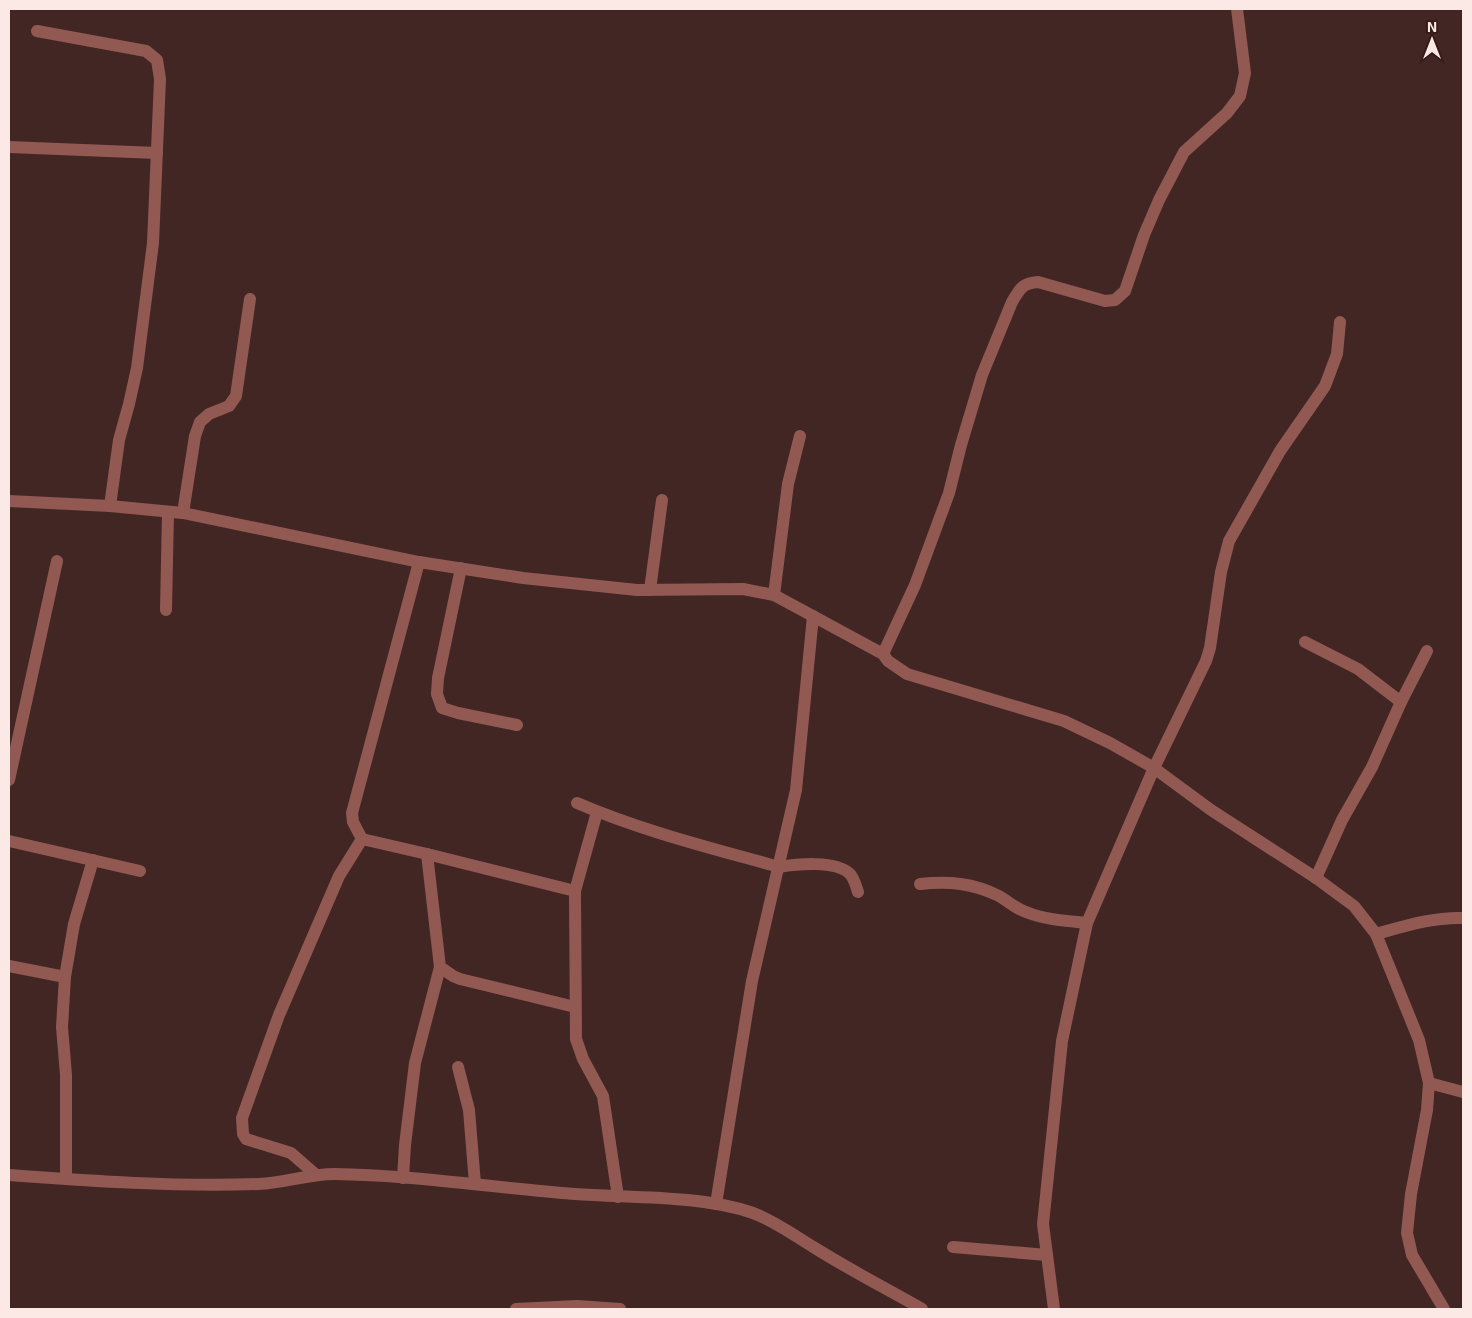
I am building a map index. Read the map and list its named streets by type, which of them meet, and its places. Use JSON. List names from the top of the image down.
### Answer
{
  "north": "top"
}
